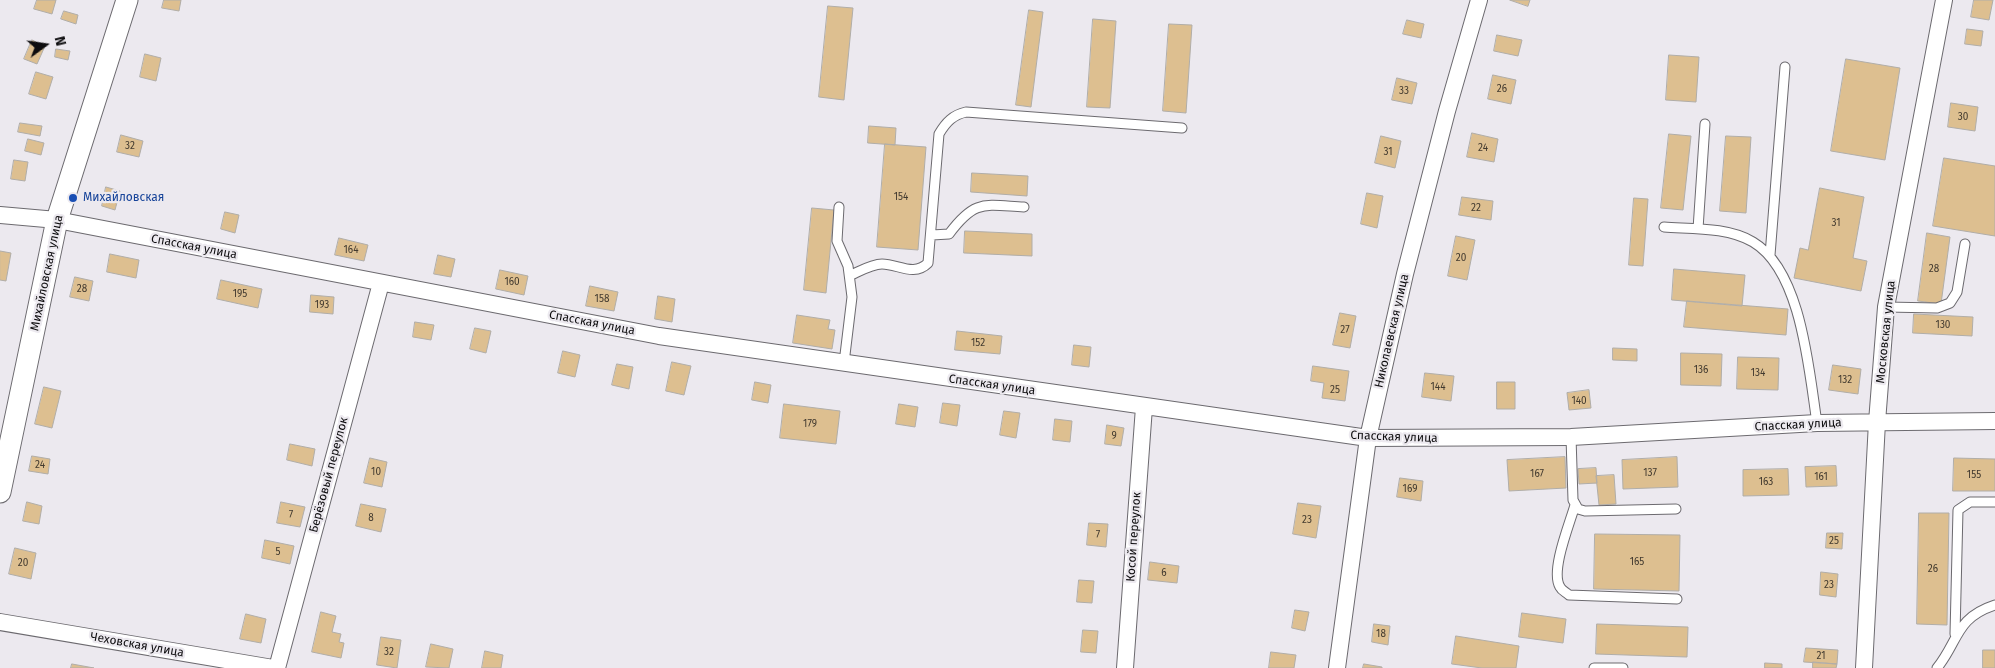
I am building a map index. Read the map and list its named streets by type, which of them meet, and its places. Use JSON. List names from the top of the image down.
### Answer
{
  "streets": {
    "street": [
      "Спасская улица",
      "Михайловская улица",
      "Николаевская улица",
      "Московская улица",
      "Берёзовый переулок",
      "Косой переулок",
      "Чеховская улица"
    ]
  },
  "crossings": [
    ["Спасская улица", "Михайловская улица"],
    ["Спасская улица", "Николаевская улица"],
    ["Спасская улица", "Московская улица"],
    ["Спасская улица", "Берёзовый переулок"],
    ["Спасская улица", "Косой переулок"]
  ],
  "places": ["Михайловская"],
  "house_numbers": [
    "26",
    "33",
    "30",
    "32",
    "24",
    "31",
    "154",
    "22",
    "31",
    "164",
    "20",
    "28",
    "160",
    "28",
    "195",
    "158",
    "193",
    "130",
    "27",
    "152",
    "136",
    "134",
    "132",
    "144",
    "25",
    "140",
    "179",
    "9",
    "24",
    "10",
    "137",
    "167",
    "155",
    "161",
    "163",
    "169",
    "7",
    "8",
    "23",
    "7",
    "25",
    "5",
    "165",
    "20",
    "26",
    "6",
    "23",
    "18",
    "32",
    "21"
  ],
  "north": "right"
}
